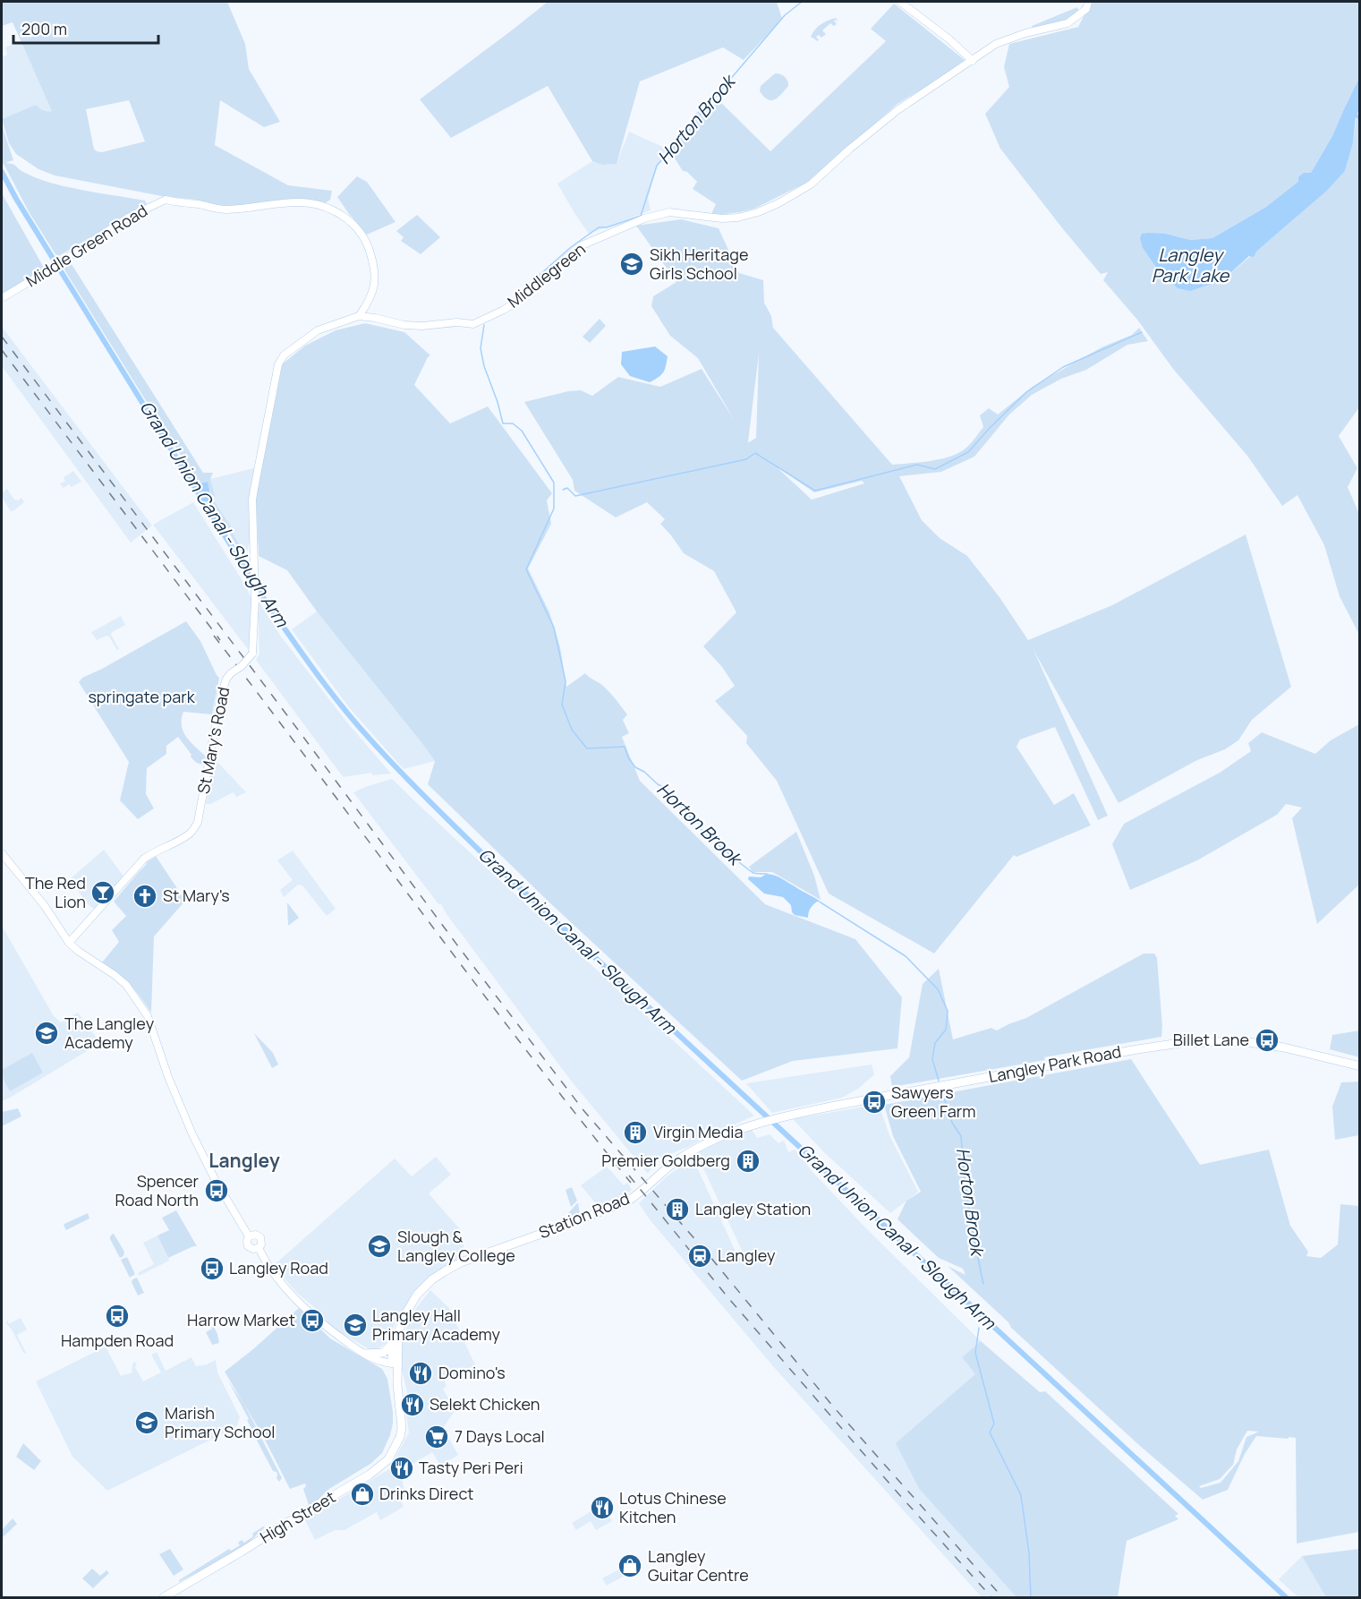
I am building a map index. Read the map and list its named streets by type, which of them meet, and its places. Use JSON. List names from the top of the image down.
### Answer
{
  "streets": {
    "main road": ["Langley Park Road", "Station Road", "High Street"],
    "street": ["Middle Green Road", "Middlegreen", "St Mary's Road"]
  },
  "crossings": [
    ["Middle Green Road", "Middlegreen"],
    ["Middle Green Road", "St Mary's Road"],
    ["Middlegreen", "St Mary's Road"],
    ["Langley Park Road", "Station Road"],
    ["Station Road", "High Street"]
  ],
  "districts": ["Langley"],
  "water": ["Horton Brook", "Langley Park Lake", "Grand Union Canal - Slough Arm"],
  "parks": ["springate park"],
  "places": {
    "school or university": [
      "Sikh Heritage Girls School",
      "The Langley Academy",
      "Slough & Langley College",
      "Langley Hall Primary Academy",
      "Marish Primary School"
    ],
    "bar": ["The Red Lion"],
    "church": ["St Mary's"],
    "bus stop": [
      "Billet Lane",
      "Sawyers Green Farm",
      "Spencer Road North",
      "Langley Road",
      "Hampden Road",
      "Harrow Market"
    ],
    "building": ["Virgin Media", "Premier Goldberg", "Langley Station"],
    "station": ["Langley"],
    "restaurant": [
      "Domino's",
      "Selekt Chicken",
      "Tasty Peri Peri",
      "Lotus Chinese Kitchen"
    ],
    "supermarket": ["7 Days Local"],
    "shop": ["Drinks Direct", "Langley Guitar Centre"]
  },
  "scale_bar": "200 m"
}
